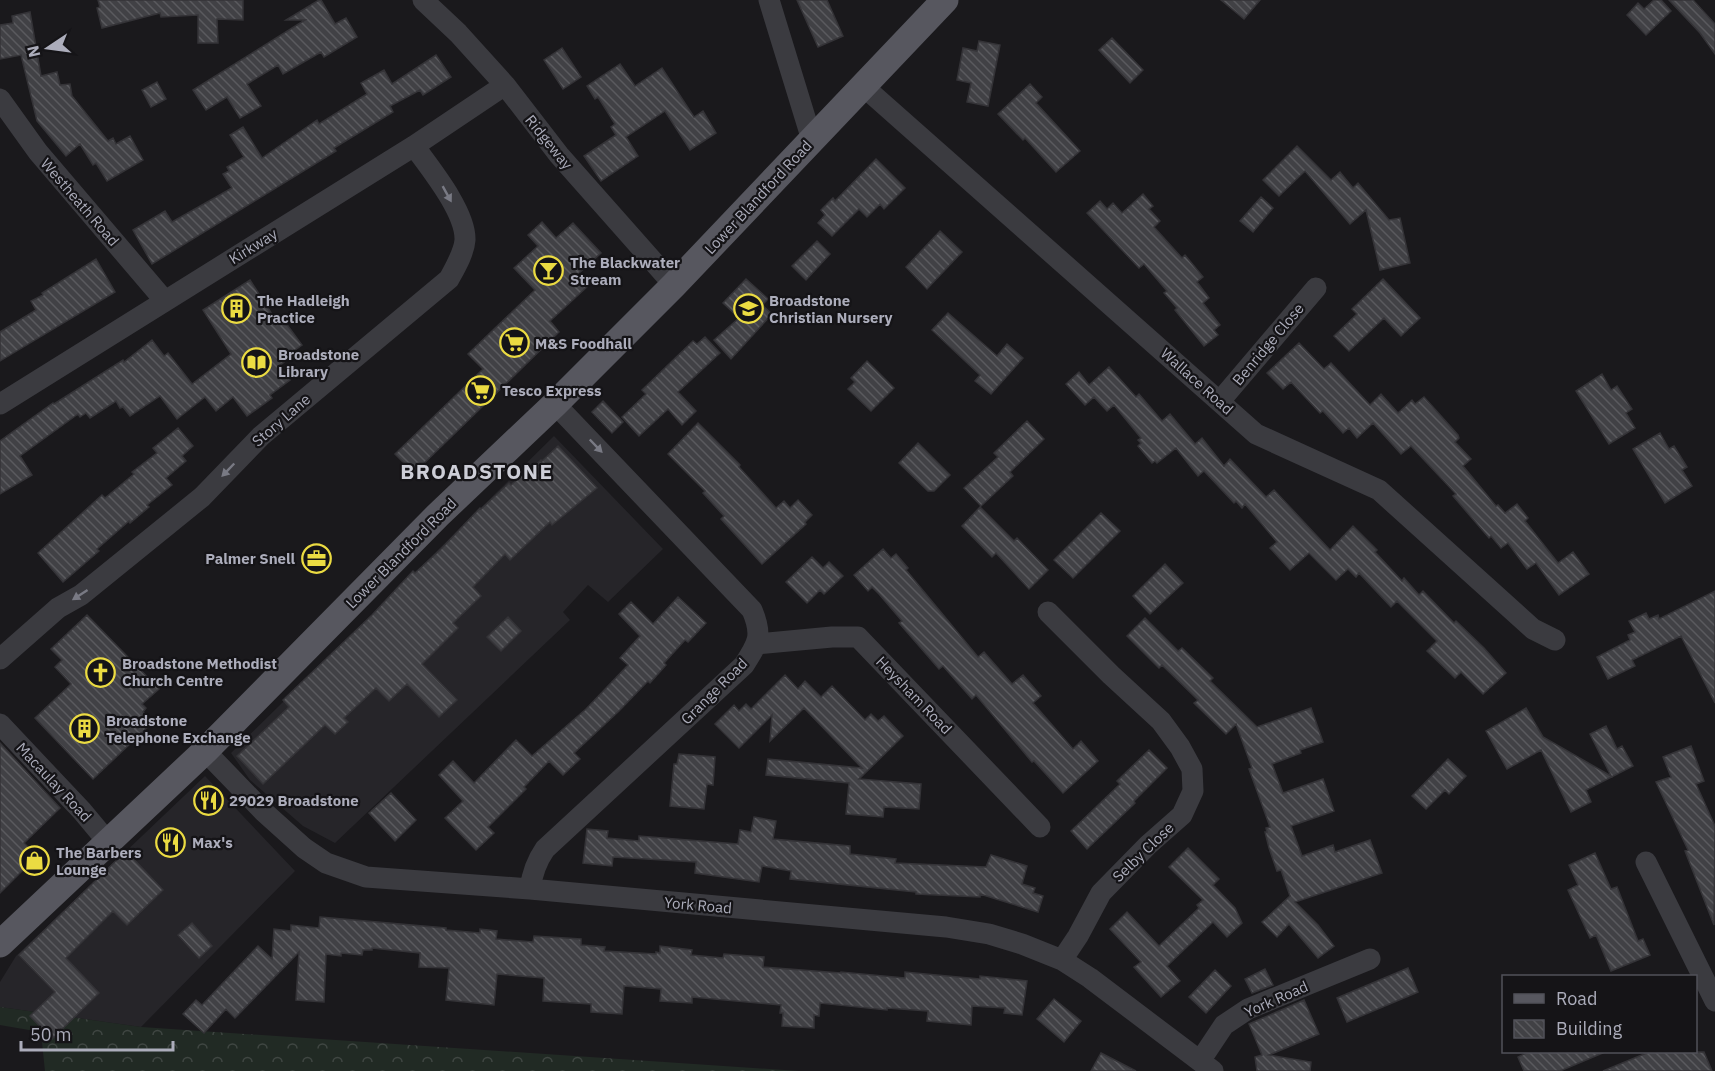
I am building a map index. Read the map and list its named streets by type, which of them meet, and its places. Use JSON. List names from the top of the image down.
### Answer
{
  "streets": {
    "main road": ["Lower Blandford Road"],
    "street": [
      "Ridgeway",
      "Westheath Road",
      "Kirkway",
      "Benridge Close",
      "Wallace Road",
      "Story Lane",
      "Grange Road",
      "Heysham Road",
      "Macaulay Road",
      "Selby Close",
      "York Road"
    ]
  },
  "crossings": [
    ["Ridgeway", "Lower Blandford Road"],
    ["Ridgeway", "Kirkway"],
    ["Lower Blandford Road", "Wallace Road"],
    ["Lower Blandford Road", "Grange Road"],
    ["Lower Blandford Road", "Macaulay Road"],
    ["Lower Blandford Road", "York Road"],
    ["Westheath Road", "Kirkway"],
    ["Kirkway", "Story Lane"],
    ["Benridge Close", "Wallace Road"],
    ["Grange Road", "Heysham Road"],
    ["Grange Road", "York Road"],
    ["Selby Close", "York Road"]
  ],
  "one_way": ["Story Lane", "Grange Road"],
  "districts": ["BROADSTONE"],
  "places": {
    "bar": ["The Blackwater Stream"],
    "building": ["The Hadleigh Practice", "Broadstone Telephone Exchange"],
    "school or university": ["Broadstone Christian Nursery"],
    "supermarket": ["M&S Foodhall", "Tesco Express"],
    "library": ["Broadstone Library"],
    "office": ["Palmer Snell"],
    "church": ["Broadstone Methodist Church Centre"],
    "restaurant": ["29029 Broadstone", "Max's"],
    "shop": ["The Barbers Lounge"]
  },
  "legend": ["Road", "Building"],
  "scale_bar": "50 m",
  "north": "left"
}
